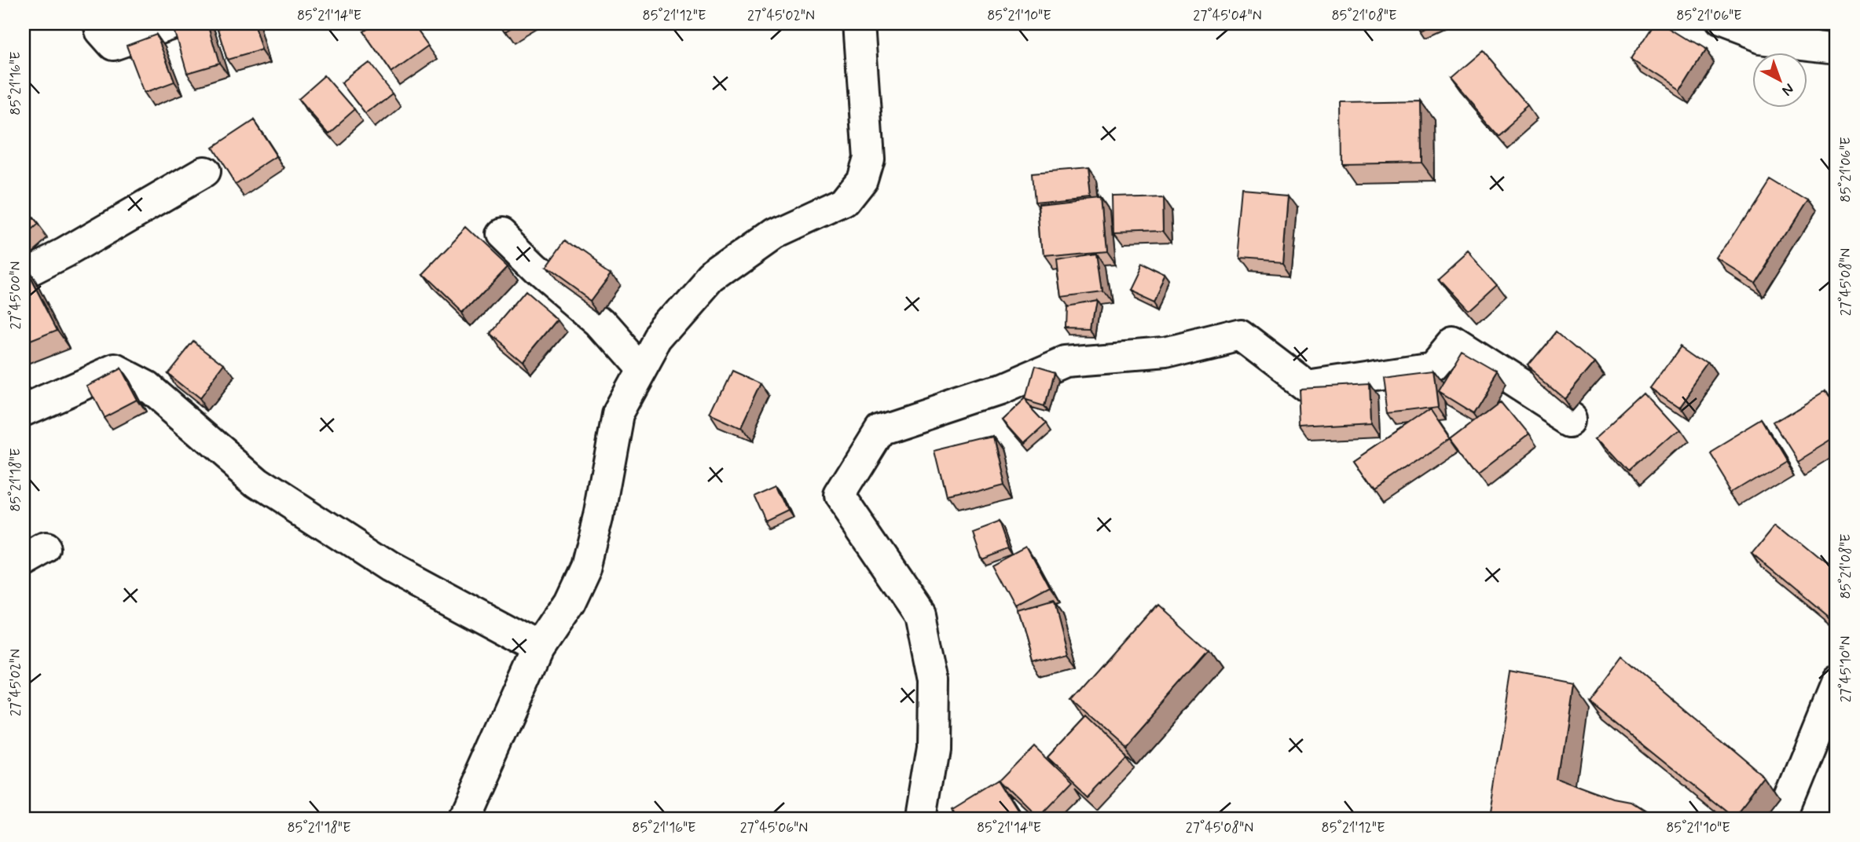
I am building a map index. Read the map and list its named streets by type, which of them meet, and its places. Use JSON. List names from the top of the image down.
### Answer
{
  "north": "bottom right",
  "coordinates": [
    "85°21'14\"E",
    "85°21'12\"E",
    "27°45'02\"N",
    "85°21'10\"E",
    "27°45'04\"N",
    "85°21'08\"E",
    "85°21'06\"E",
    "85°21'16\"E",
    "27°45'08\"N",
    "27°45'00\"N",
    "85°21'18\"E",
    "27°45'10\"N",
    "27°45'06\"N"
  ]
}
